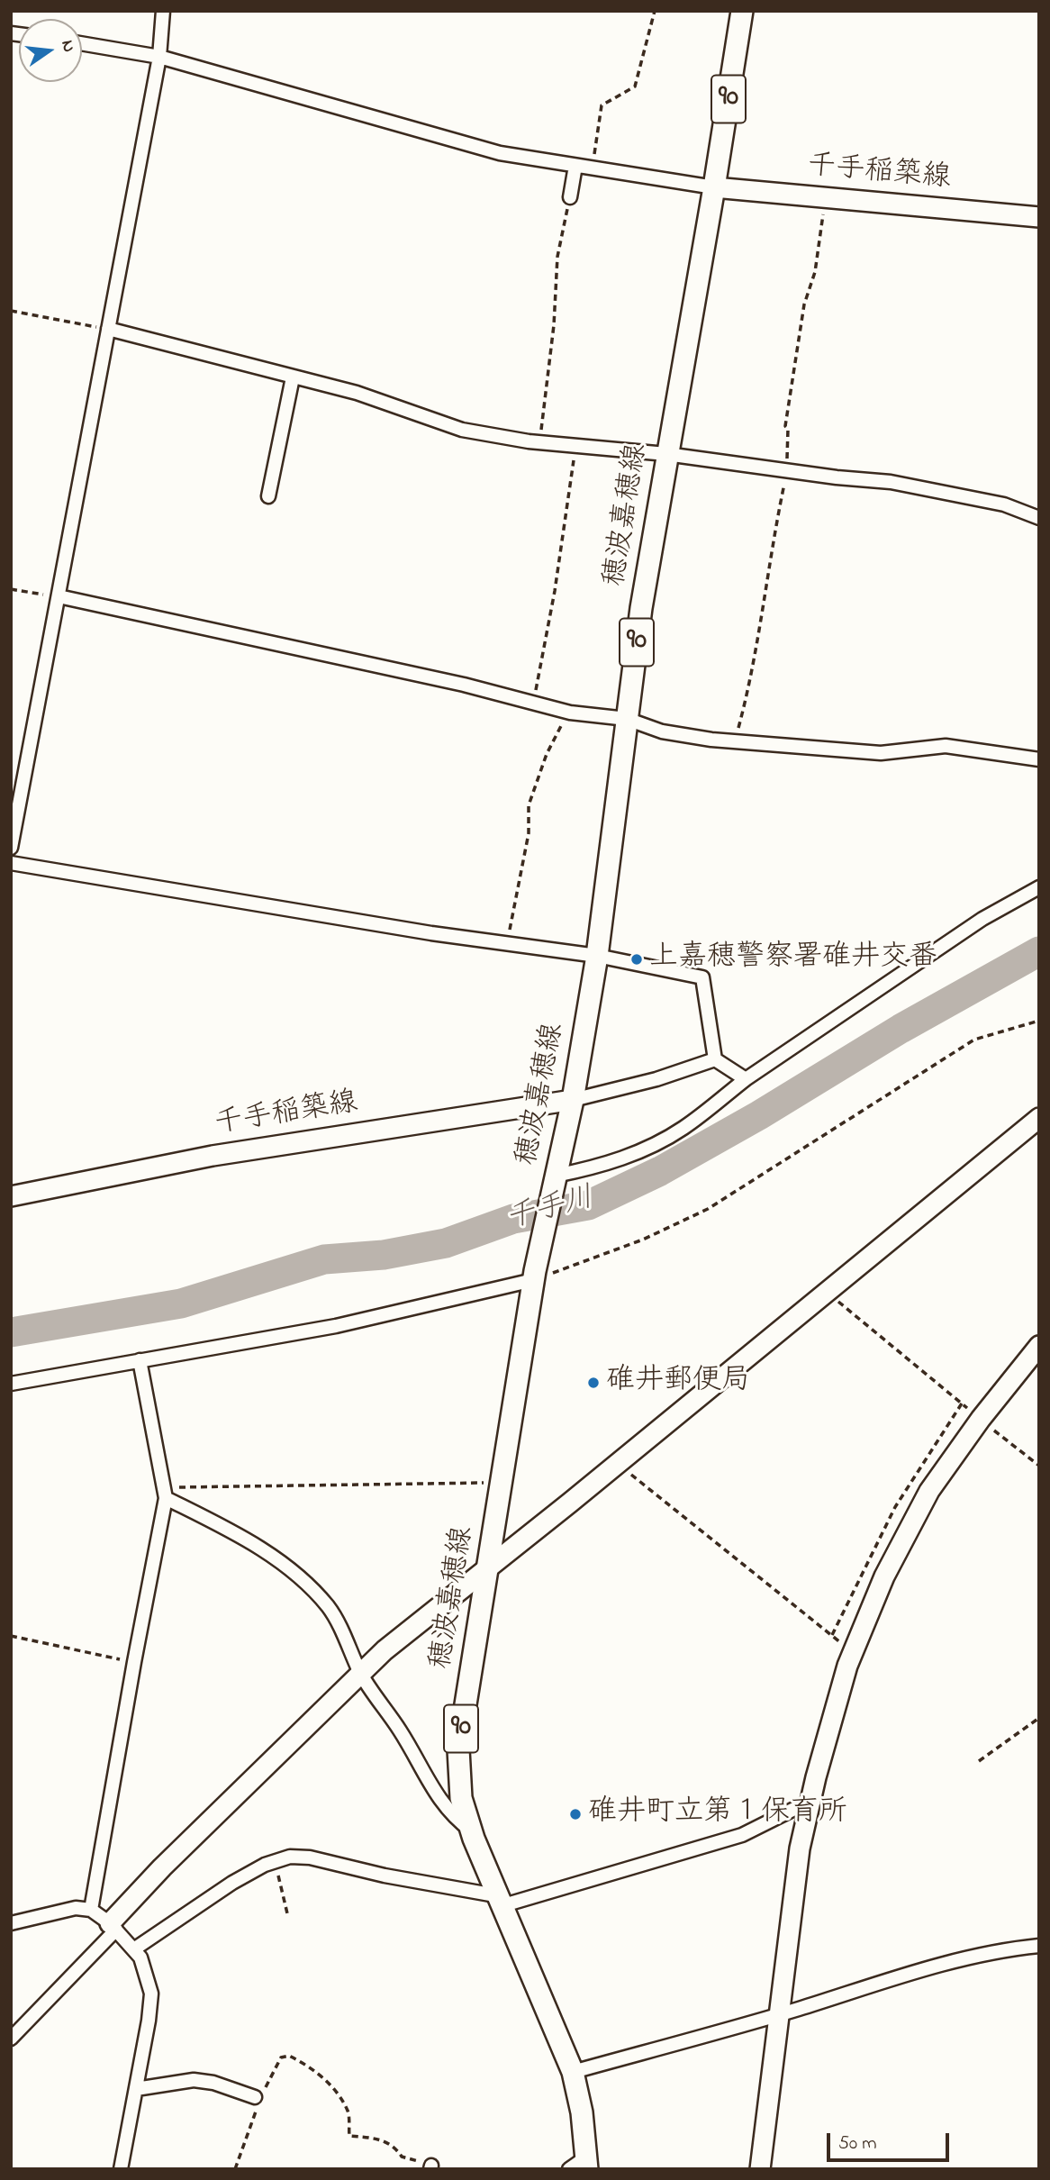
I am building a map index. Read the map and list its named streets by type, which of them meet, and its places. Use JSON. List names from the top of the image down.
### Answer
{
  "streets": {
    "main road": ["90", "穂波嘉穂線"],
    "street": ["千手稲築線"]
  },
  "crossings": [
    ["千手稲築線", "穂波嘉穂線"]
  ],
  "water": ["千手川"],
  "places": ["上嘉穂警察署碓井交番", "碓井郵便局", "碓井町立第１保育所"],
  "scale_bar": "50 m",
  "north": "right"
}
